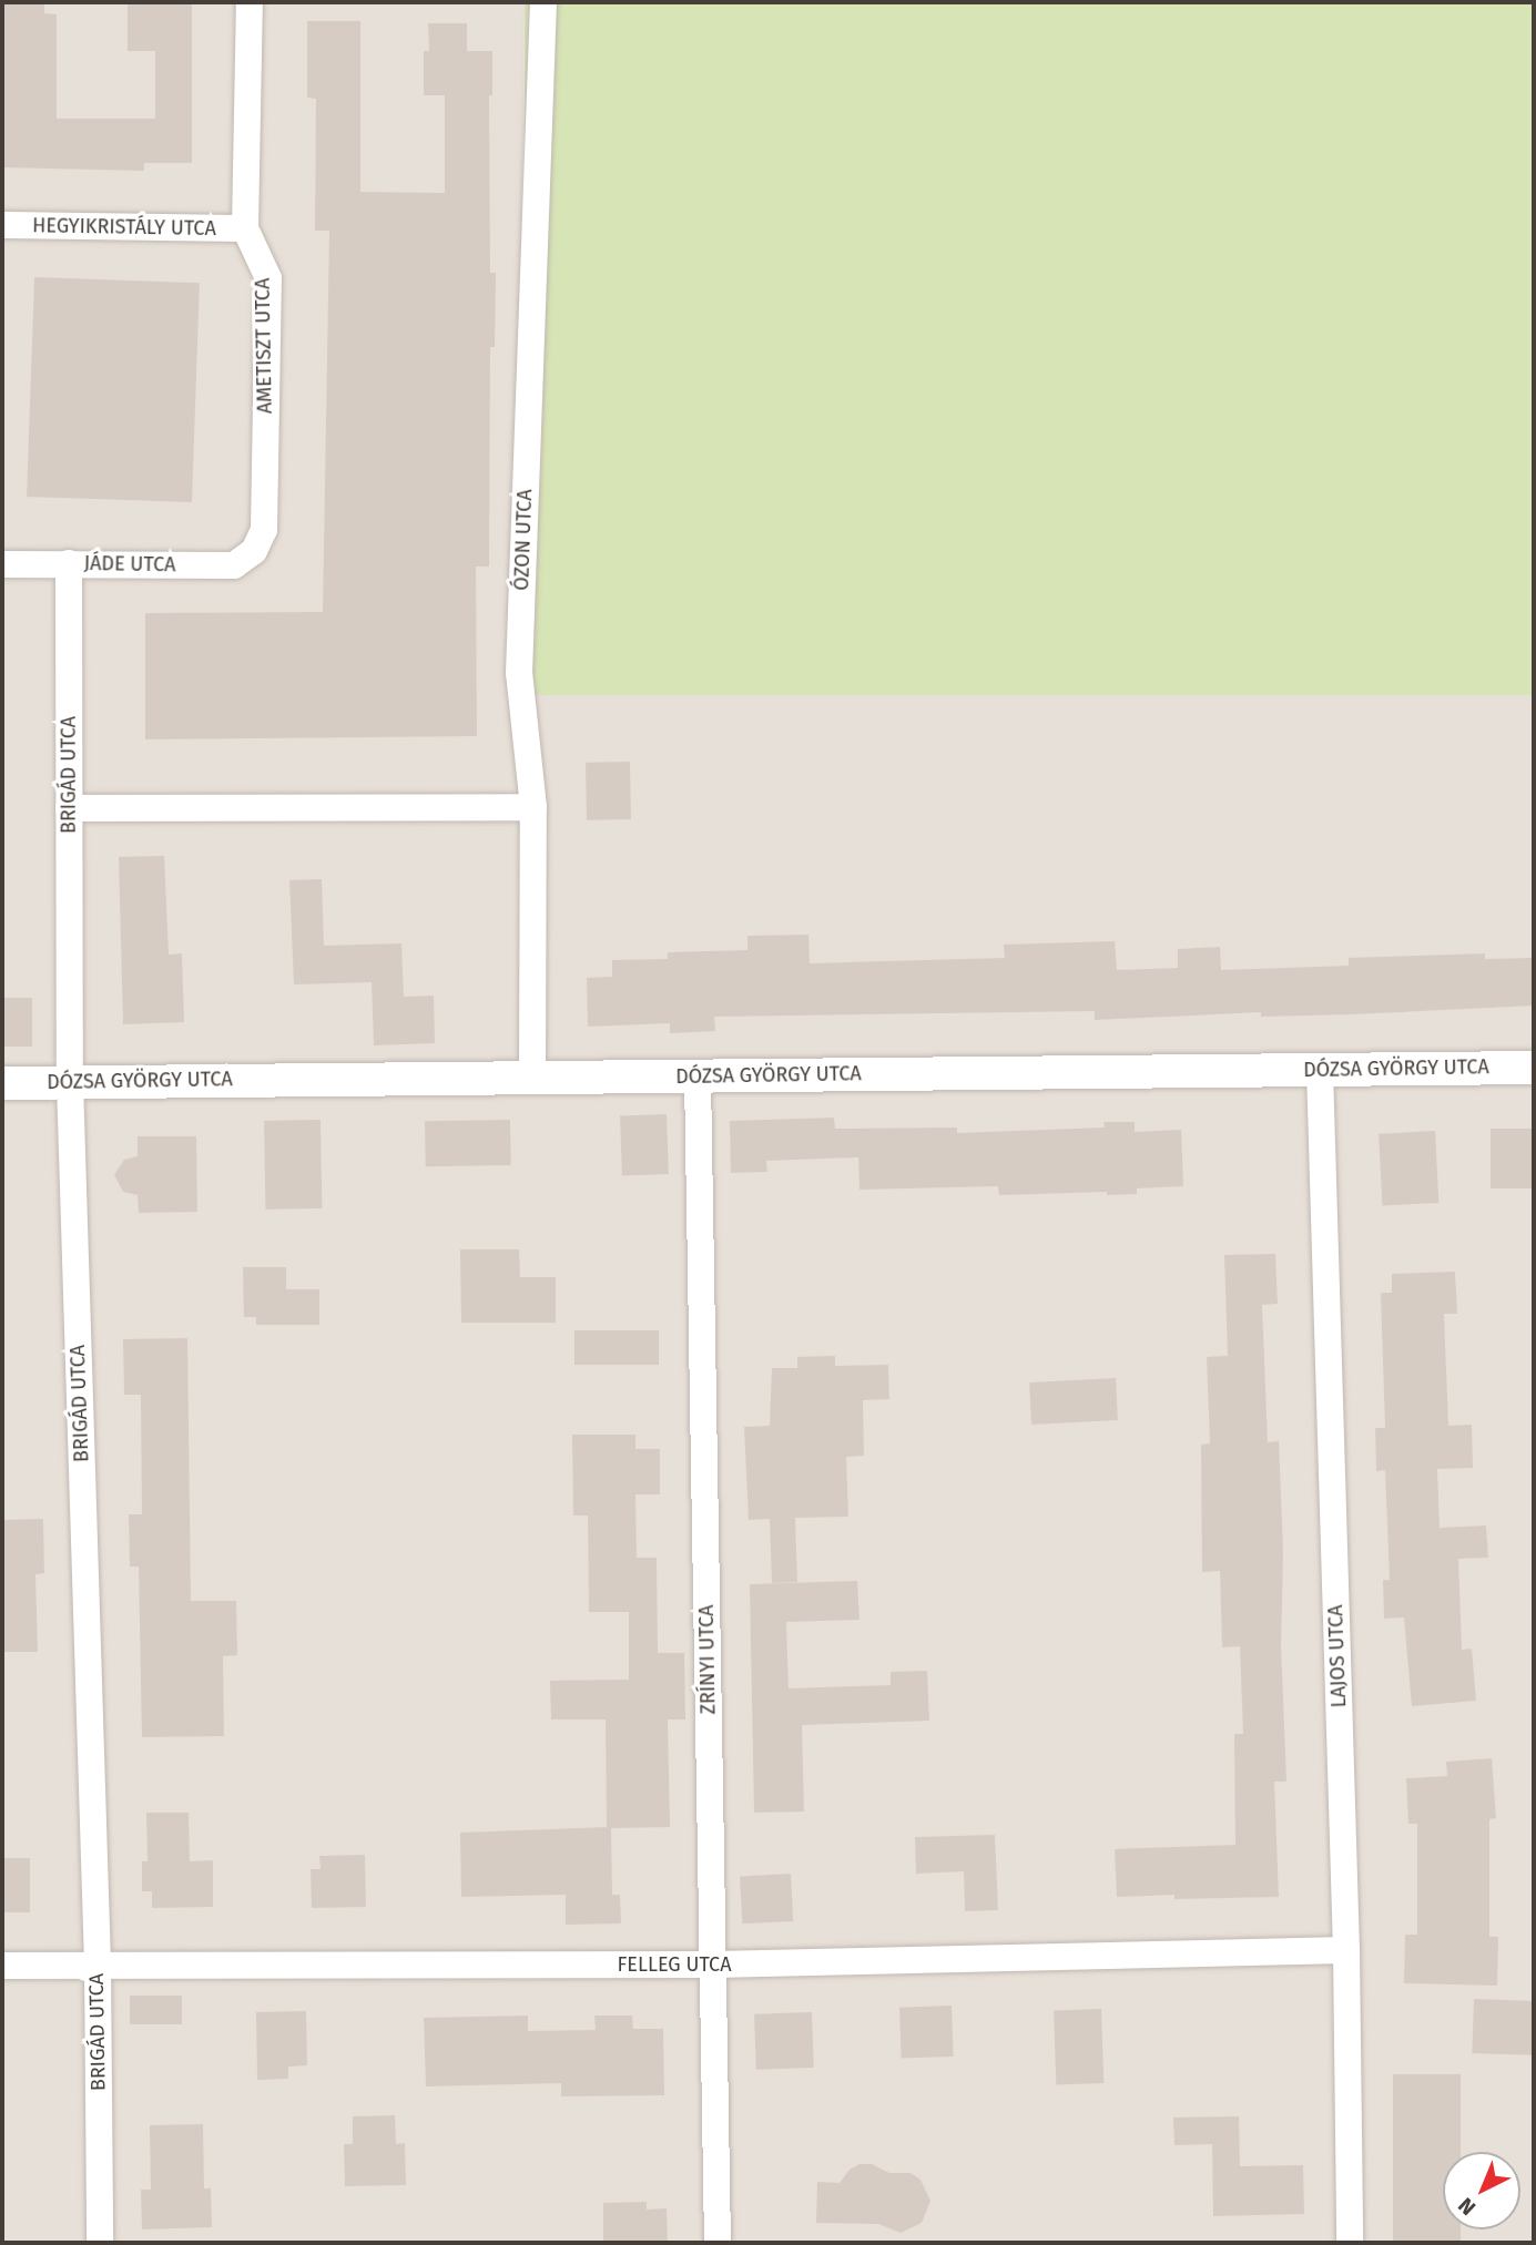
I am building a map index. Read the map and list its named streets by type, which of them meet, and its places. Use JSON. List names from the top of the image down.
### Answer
{
  "streets": {
    "street": [
      "HEGYIKRISTÁLY UTCA",
      "AMETISZT UTCA",
      "ÓZON UTCA",
      "JÁDE UTCA",
      "BRIGÁD UTCA",
      "DÓZSA GYÖRGY UTCA",
      "LAJOS UTCA",
      "ZRÍNYI UTCA",
      "FELLEG UTCA"
    ]
  },
  "crossings": [
    ["HEGYIKRISTÁLY UTCA", "AMETISZT UTCA"],
    ["AMETISZT UTCA", "JÁDE UTCA"],
    ["ÓZON UTCA", "DÓZSA GYÖRGY UTCA"],
    ["JÁDE UTCA", "BRIGÁD UTCA"],
    ["BRIGÁD UTCA", "DÓZSA GYÖRGY UTCA"],
    ["BRIGÁD UTCA", "FELLEG UTCA"],
    ["DÓZSA GYÖRGY UTCA", "LAJOS UTCA"],
    ["DÓZSA GYÖRGY UTCA", "ZRÍNYI UTCA"],
    ["LAJOS UTCA", "FELLEG UTCA"],
    ["ZRÍNYI UTCA", "FELLEG UTCA"]
  ],
  "north": "bottom left"
}
